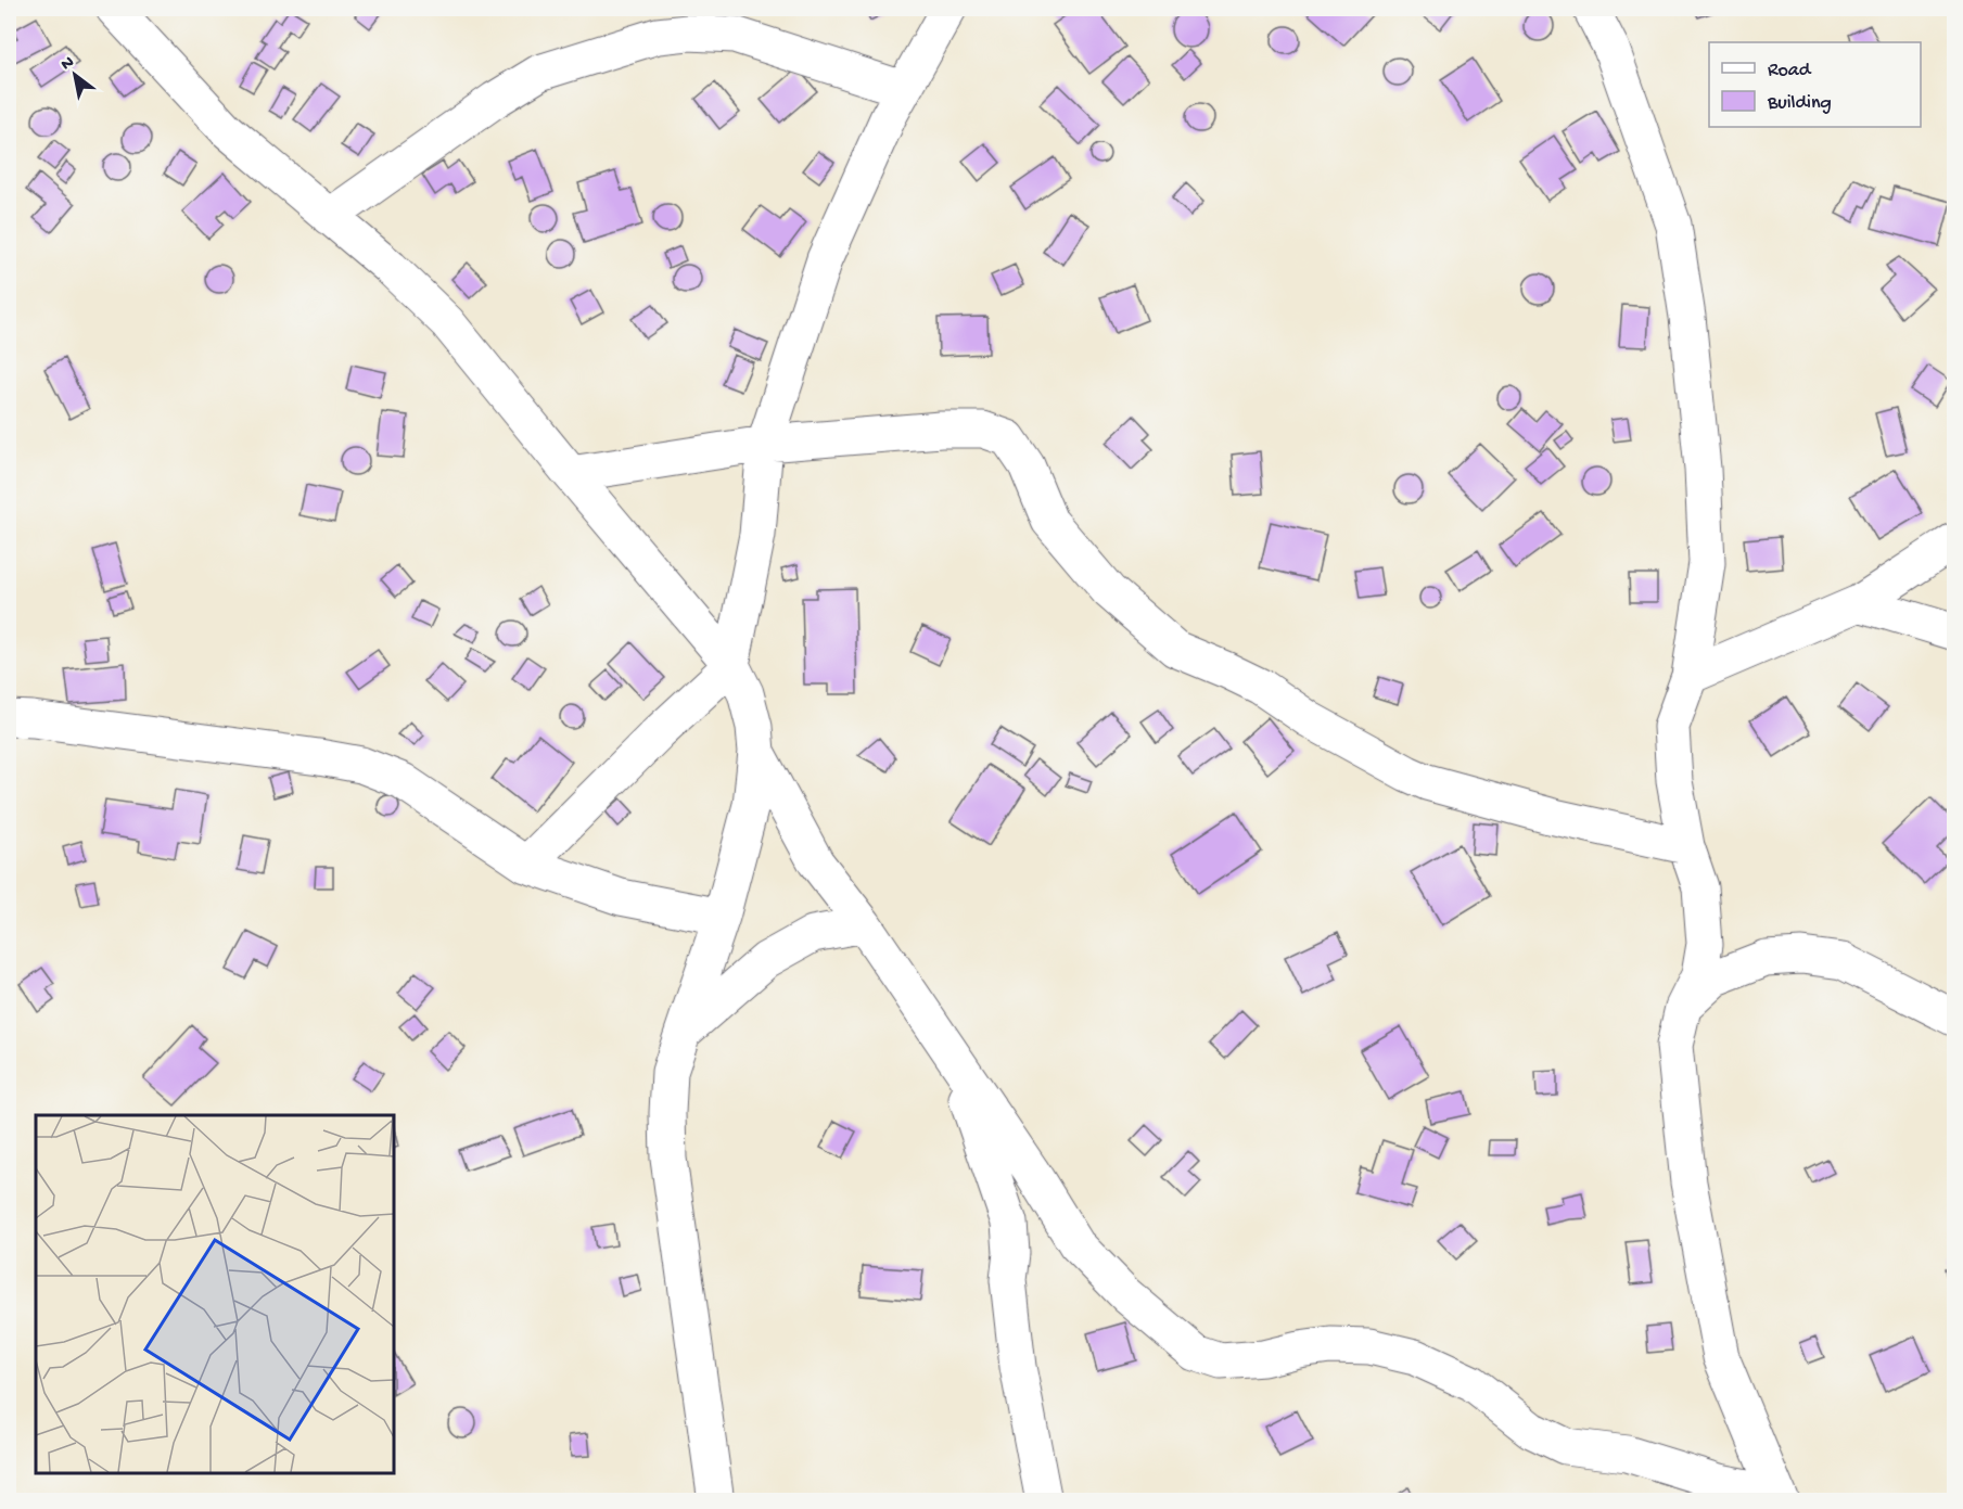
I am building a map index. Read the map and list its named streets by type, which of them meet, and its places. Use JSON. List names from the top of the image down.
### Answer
{
  "legend": ["Road", "Building"],
  "north": "top left"
}
